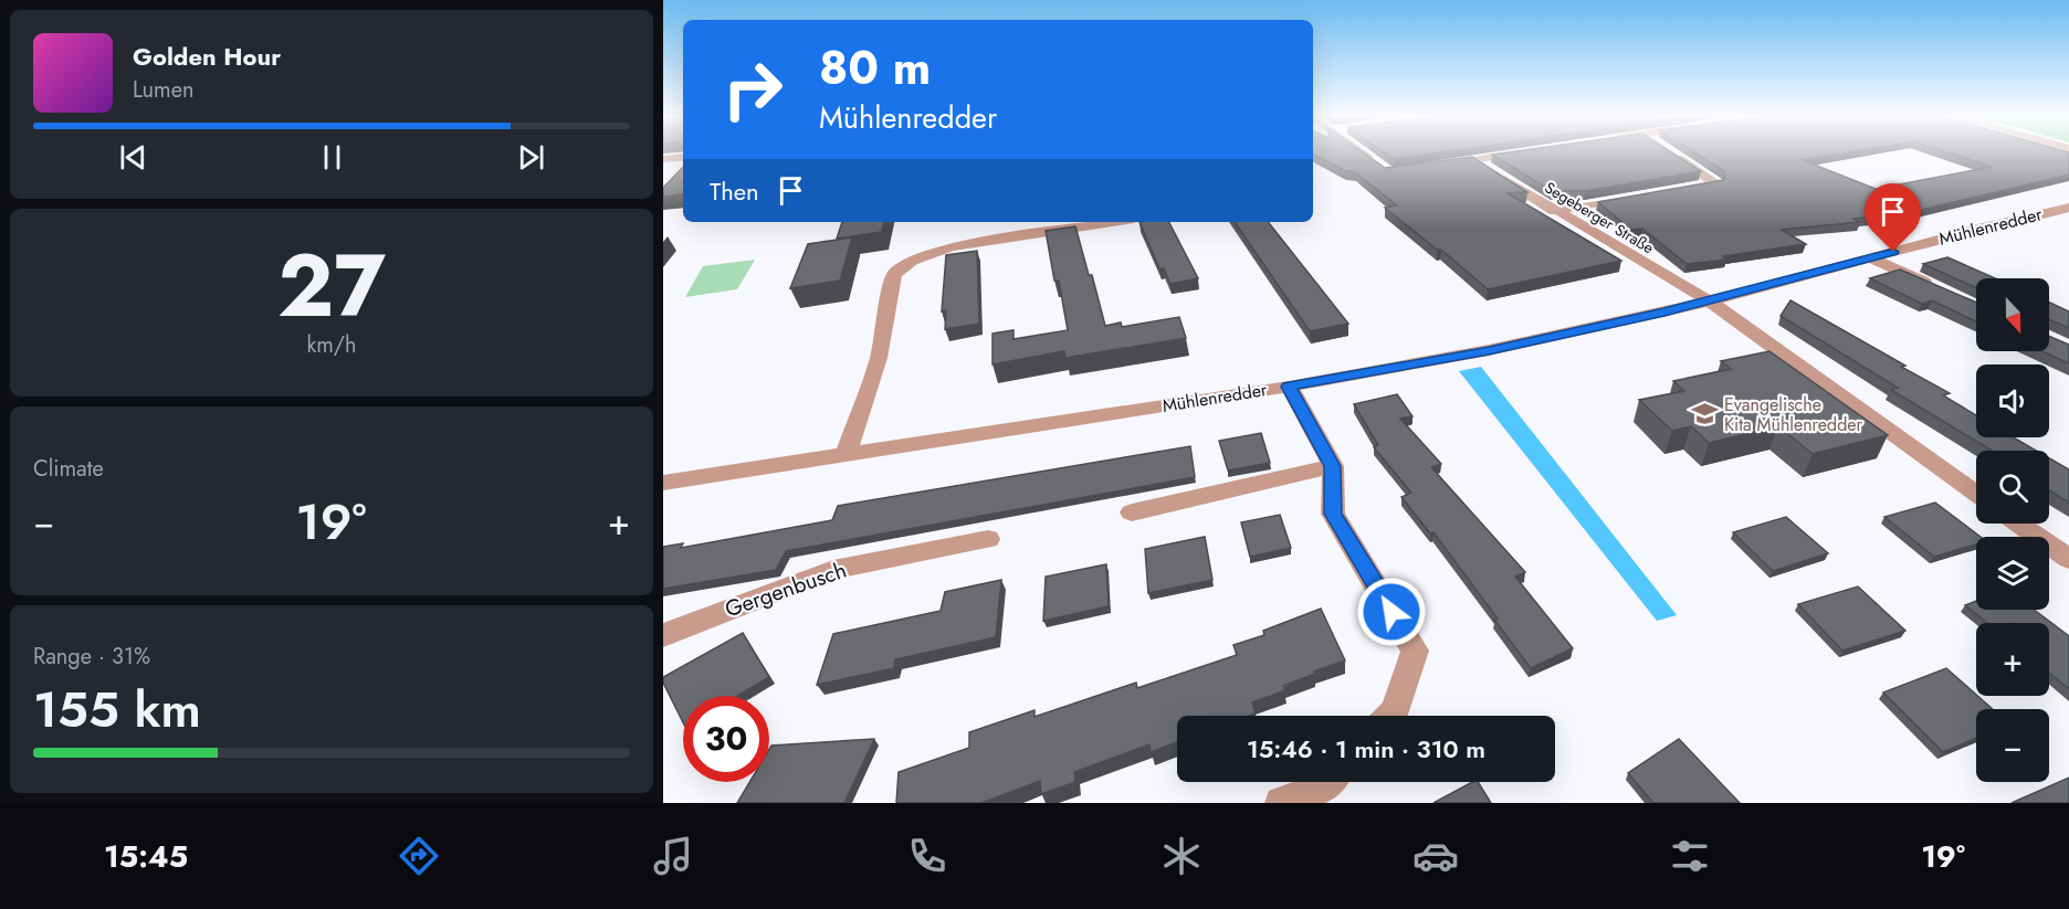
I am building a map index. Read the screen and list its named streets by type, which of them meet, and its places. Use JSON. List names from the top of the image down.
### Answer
{
  "streets": {
    "street": ["Segeberger Straße", "Mühlenredder", "Gergenbusch"]
  },
  "crossings": [
    ["Segeberger Straße", "Mühlenredder"]
  ],
  "places": {
    "school or university": ["Evangelische Kita Mühlenredder"]
  },
  "north": "bottom",
  "page": {
    "turn": ["80 m", "Mühlenredder"],
    "song": ["Golden Hour", "Lumen"],
    "then": "Then",
    "tile": [
      ["27", "km/h"],
      "Climate",
      ["Range · 31%", "155 km"]
    ],
    "map_buttons": ["+", "−"],
    "heat": ["−", "19°", "+"],
    "limit": "30",
    "trip": "15:46 · 1 min · 310 m",
    "tabs": ["15:45", "19°"]
  }
}
